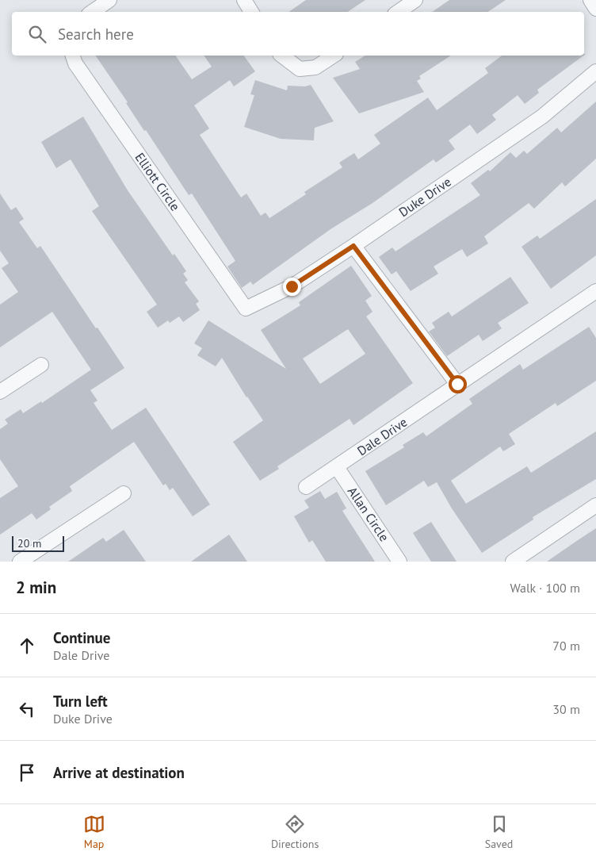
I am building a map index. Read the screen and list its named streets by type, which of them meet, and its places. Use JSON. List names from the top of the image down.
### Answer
{
  "streets": {
    "street": [
      "Elliott Circle",
      "Duke Drive",
      "Dale Drive",
      "Allan Circle"
    ]
  },
  "crossings": [
    ["Elliott Circle", "Duke Drive"],
    ["Dale Drive", "Allan Circle"]
  ],
  "scale_bar": "20 m",
  "page": {
    "search": "Search here",
    "scale": "20 m",
    "heading": ["2 min", "Walk · 100 m"],
    "list": [
      ["Continue", "Dale Drive", "70 m"],
      ["Turn left", "Duke Drive", "30 m"],
      "Arrive at destination"
    ],
    "nav": ["Map", "Directions", "Saved"]
  }
}
